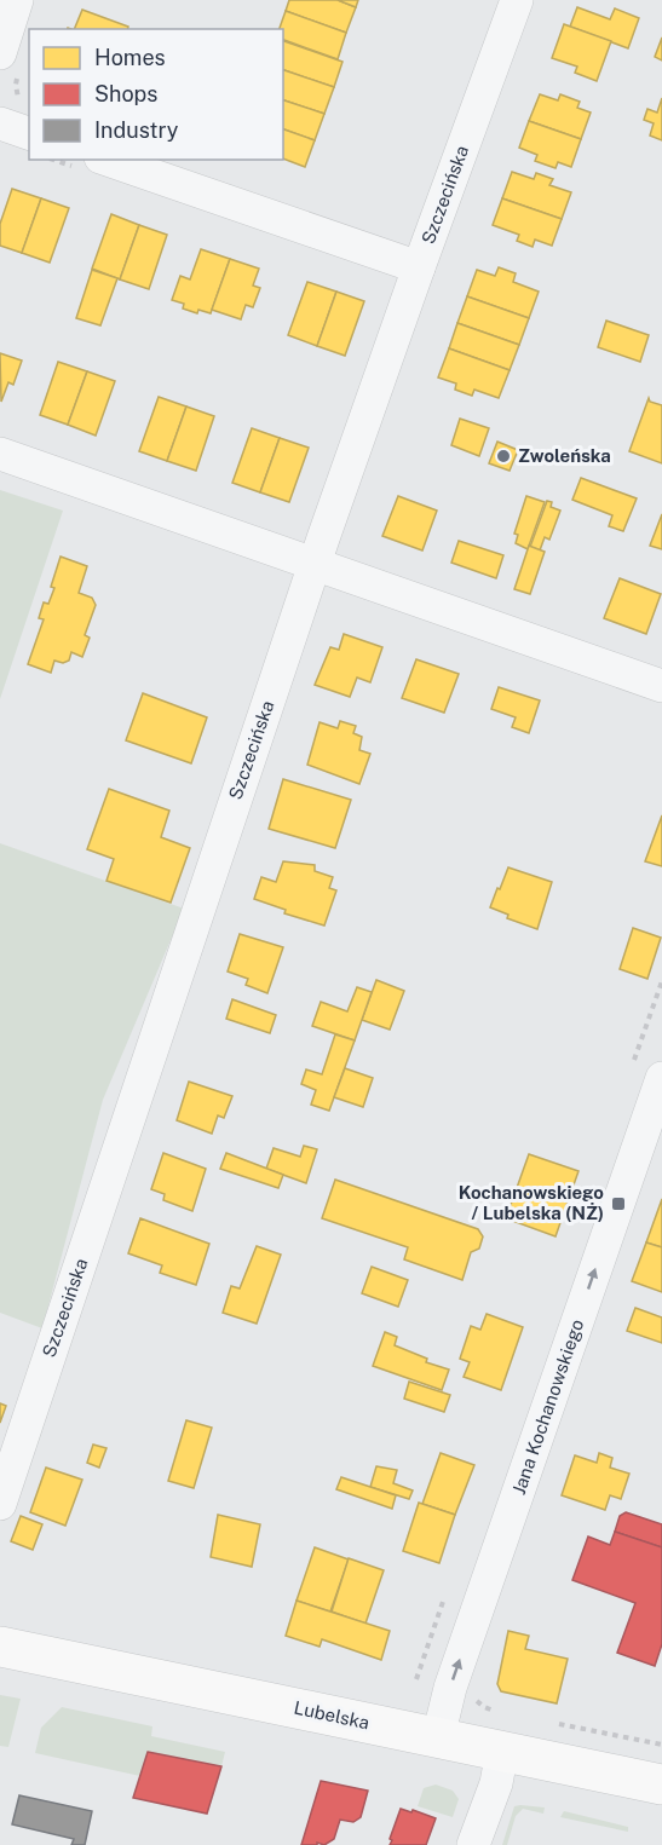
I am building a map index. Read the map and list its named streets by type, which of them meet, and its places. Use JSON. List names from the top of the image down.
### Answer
{
  "streets": {
    "main road": ["Lubelska"],
    "street": ["Szczecińska", "Jana Kochanowskiego"]
  },
  "crossings": [
    ["Jana Kochanowskiego", "Lubelska"]
  ],
  "one_way": ["Jana Kochanowskiego"],
  "places": {
    "other": ["Zwoleńska"],
    "transit": ["Kochanowskiego / Lubelska (NŻ)"]
  },
  "legend": ["Homes", "Shops", "Industry"]
}
